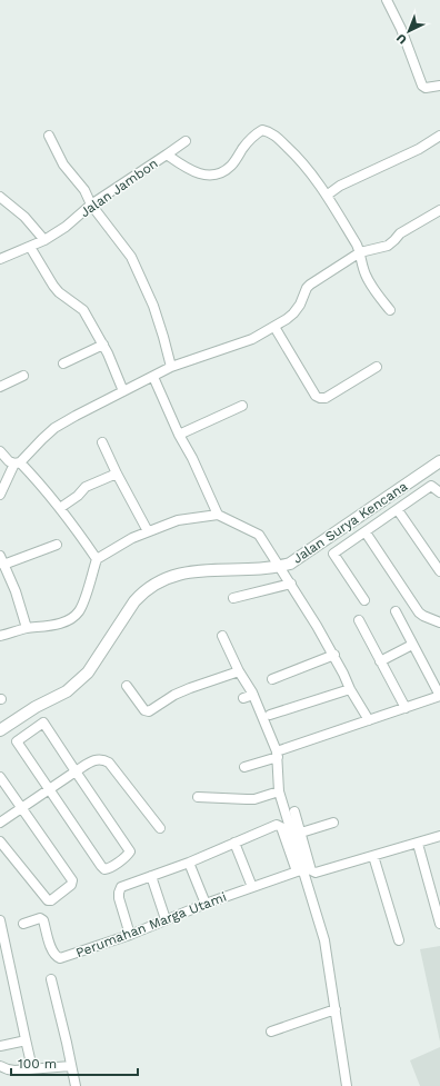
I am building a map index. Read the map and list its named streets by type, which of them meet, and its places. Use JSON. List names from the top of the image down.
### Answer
{
  "streets": {
    "street": ["Jalan Jambon", "Jalan Surya Kencana", "Perumahan Marga Utami"]
  },
  "scale_bar": "100 m",
  "north": "bottom left"
}
